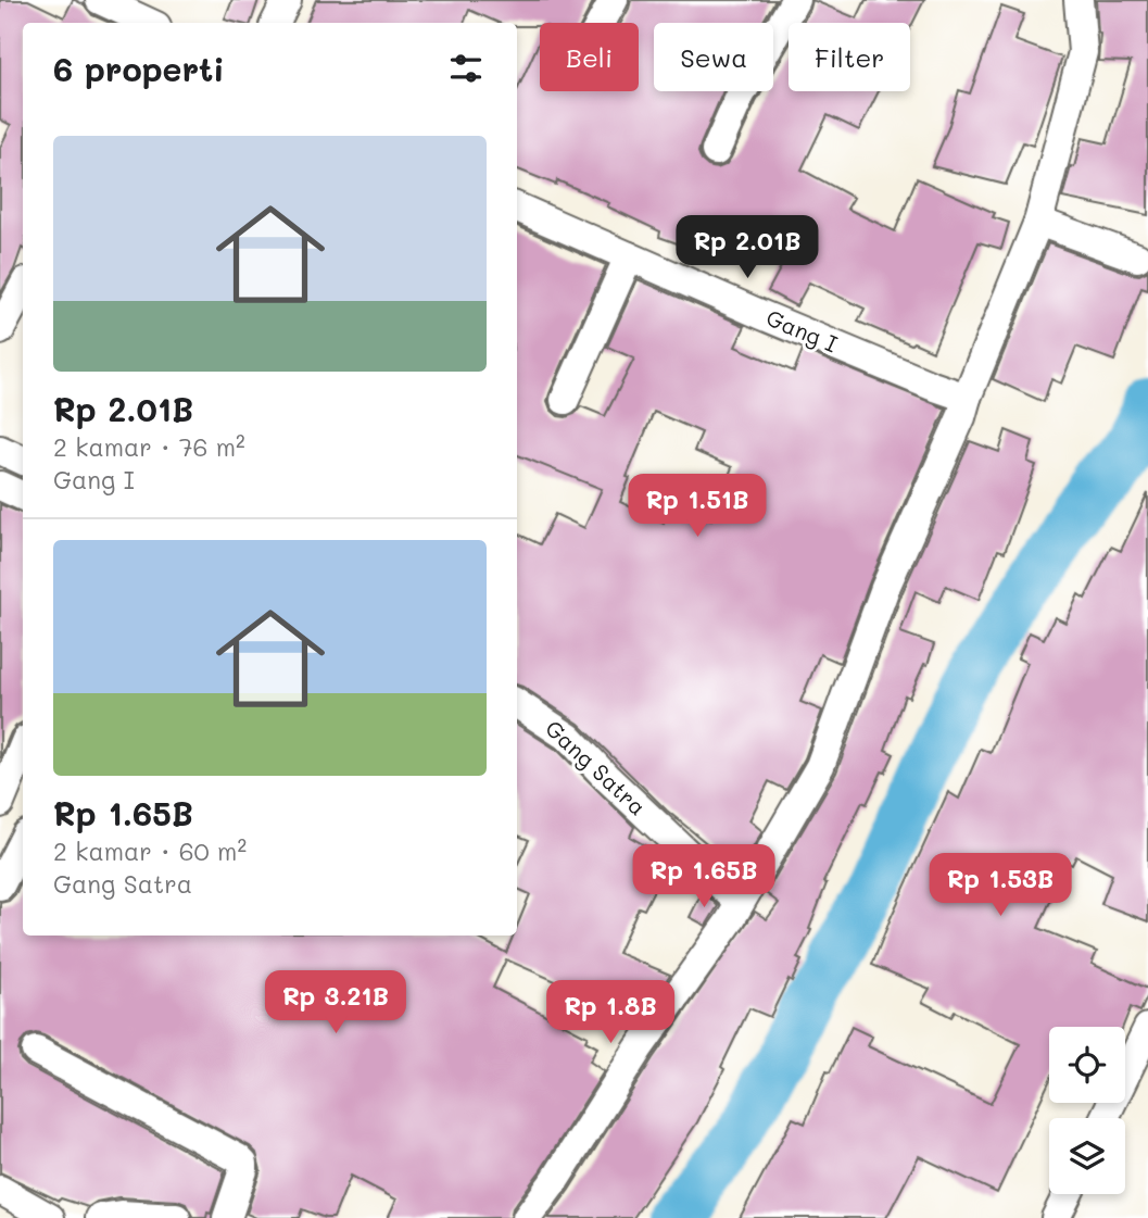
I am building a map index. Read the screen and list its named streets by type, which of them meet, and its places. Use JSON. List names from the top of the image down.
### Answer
{
  "streets": {
    "street": ["Gang I", "Gang Satra"]
  },
  "page": {
    "chip": ["Beli", "Sewa", "Filter"],
    "heading": "6 properti",
    "list": [
      {
        "name": "Rp 2.01B",
        "note": "2 kamar · 76 m² · Gang I"
      },
      {
        "name": "Rp 1.65B",
        "note": "2 kamar · 60 m² · Gang Satra"
      }
    ],
    "price": [
      "Rp 2.01B",
      "Rp 1.51B",
      "Rp 1.65B",
      "Rp 1.53B",
      "Rp 3.21B",
      "Rp 1.8B"
    ]
  }
}
